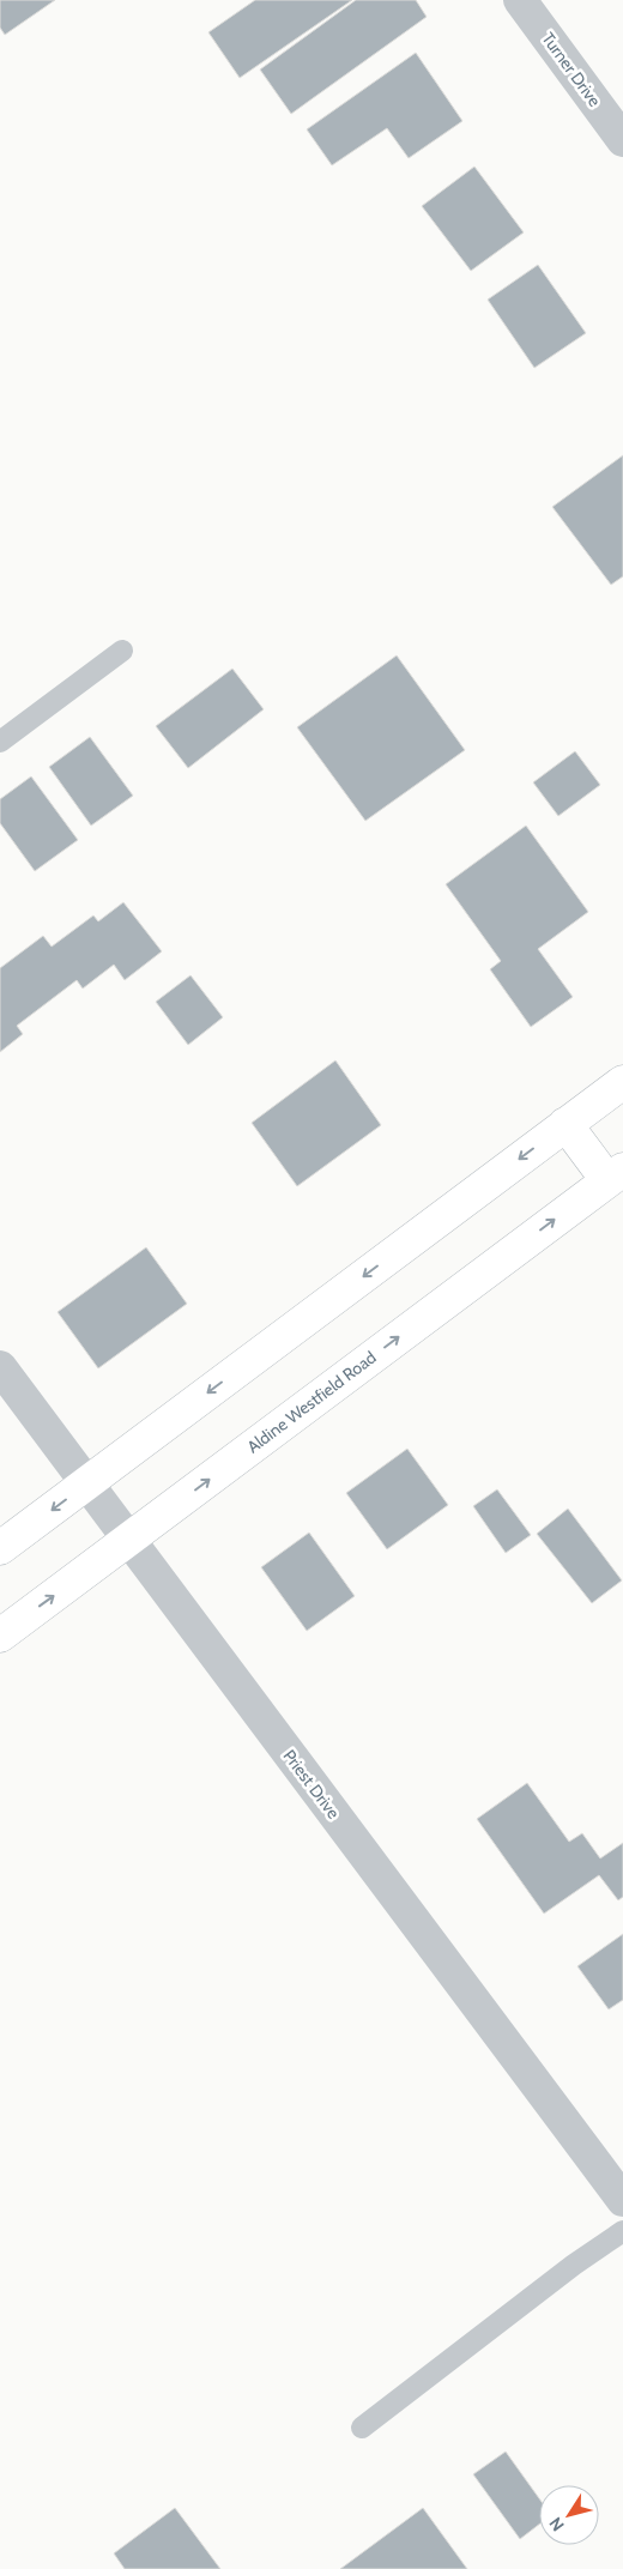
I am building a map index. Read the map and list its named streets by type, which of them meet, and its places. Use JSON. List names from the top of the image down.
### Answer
{
  "streets": {
    "main road": ["Aldine Westfield Road"],
    "street": ["Turner Drive", "Priest Drive"]
  },
  "crossings": [
    ["Aldine Westfield Road", "Priest Drive"]
  ],
  "north": "bottom left"
}
